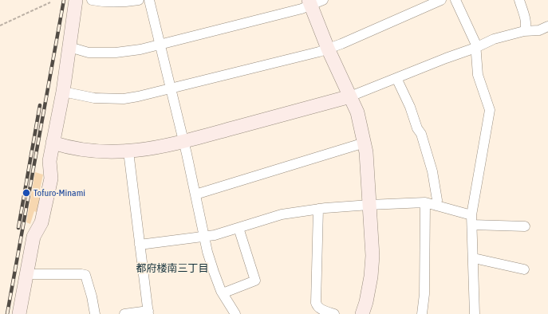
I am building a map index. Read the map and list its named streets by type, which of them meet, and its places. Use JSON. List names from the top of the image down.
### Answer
{
  "districts": ["都府楼南三丁目"],
  "places": ["Tofuro-Minami"]
}
